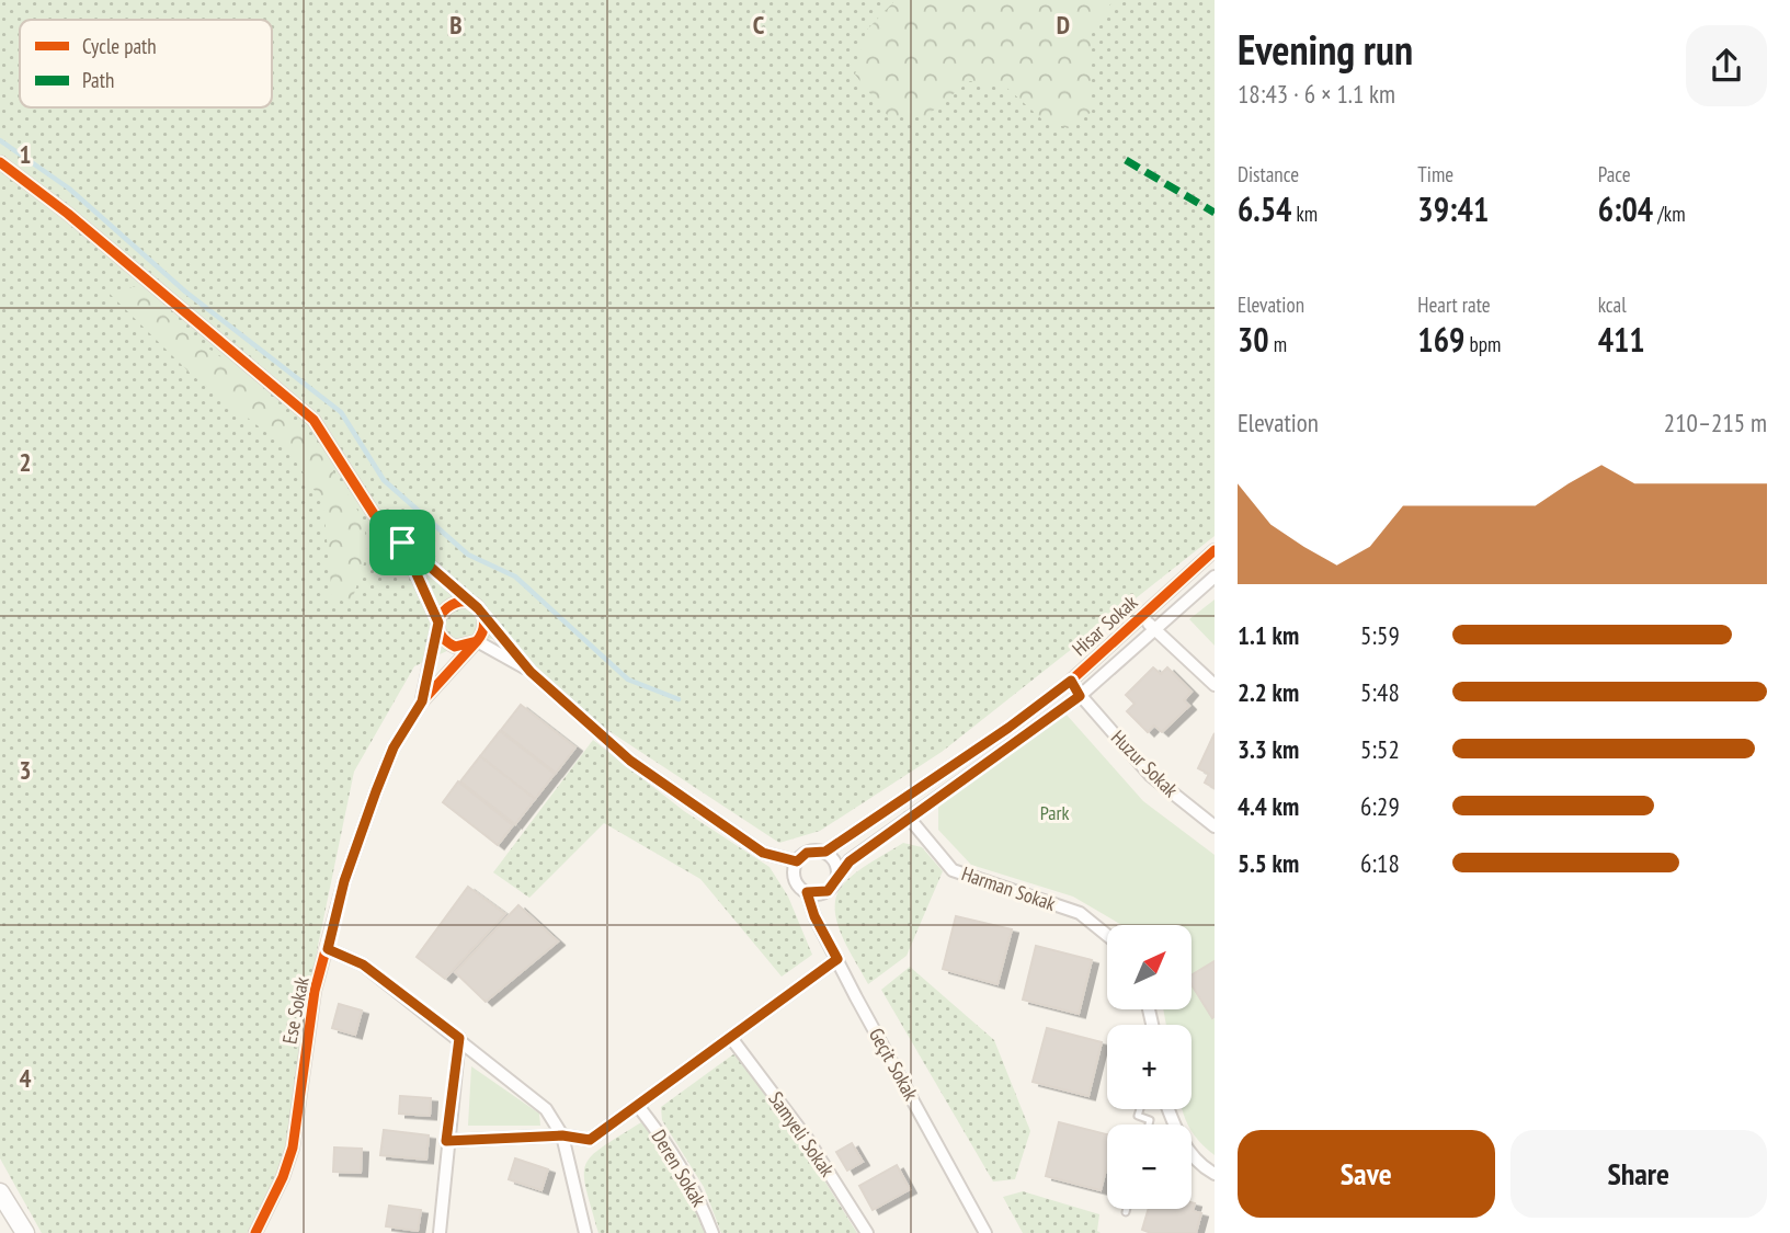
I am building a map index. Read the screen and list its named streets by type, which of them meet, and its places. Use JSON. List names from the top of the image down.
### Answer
{
  "streets": {
    "street": [
      "Hisar Sokak",
      "Huzur Sokak",
      "Harman Sokak",
      "Ese Sokak",
      "Geçit Sokak",
      "Samyeli Sokak",
      "Deren Sokak"
    ]
  },
  "crossings": [
    ["Hisar Sokak", "Huzur Sokak"],
    ["Hisar Sokak", "Harman Sokak"],
    ["Hisar Sokak", "Geçit Sokak"]
  ],
  "parks": ["Park"],
  "legend": ["Cycle path", "Path"],
  "north": "top right",
  "page": {
    "heading": ["Evening run", "18:43 · 6 × 1.1 km"],
    "stats": [
      ["Distance", "6.54 km"],
      ["Time", "39:41"],
      ["Pace", "6:04 /km"],
      ["Elevation", "30 m"],
      ["Heart rate", "169 bpm"],
      ["kcal", "411"]
    ],
    "chart": ["Elevation", "210–215 m"],
    "list": [
      {
        "name": "1.1 km",
        "note": "5:59"
      },
      {
        "name": "2.2 km",
        "note": "5:48"
      },
      {
        "name": "3.3 km",
        "note": "5:52"
      },
      {
        "name": "4.4 km",
        "note": "6:29"
      },
      {
        "name": "5.5 km",
        "note": "6:18"
      }
    ],
    "map_buttons": ["+", "−"],
    "buttons": ["Save", "Share"]
  },
  "grid": {
    "columns": ["B", "C", "D"],
    "rows": [
      "1",
      "2",
      "3",
      "4"
    ]
  }
}
